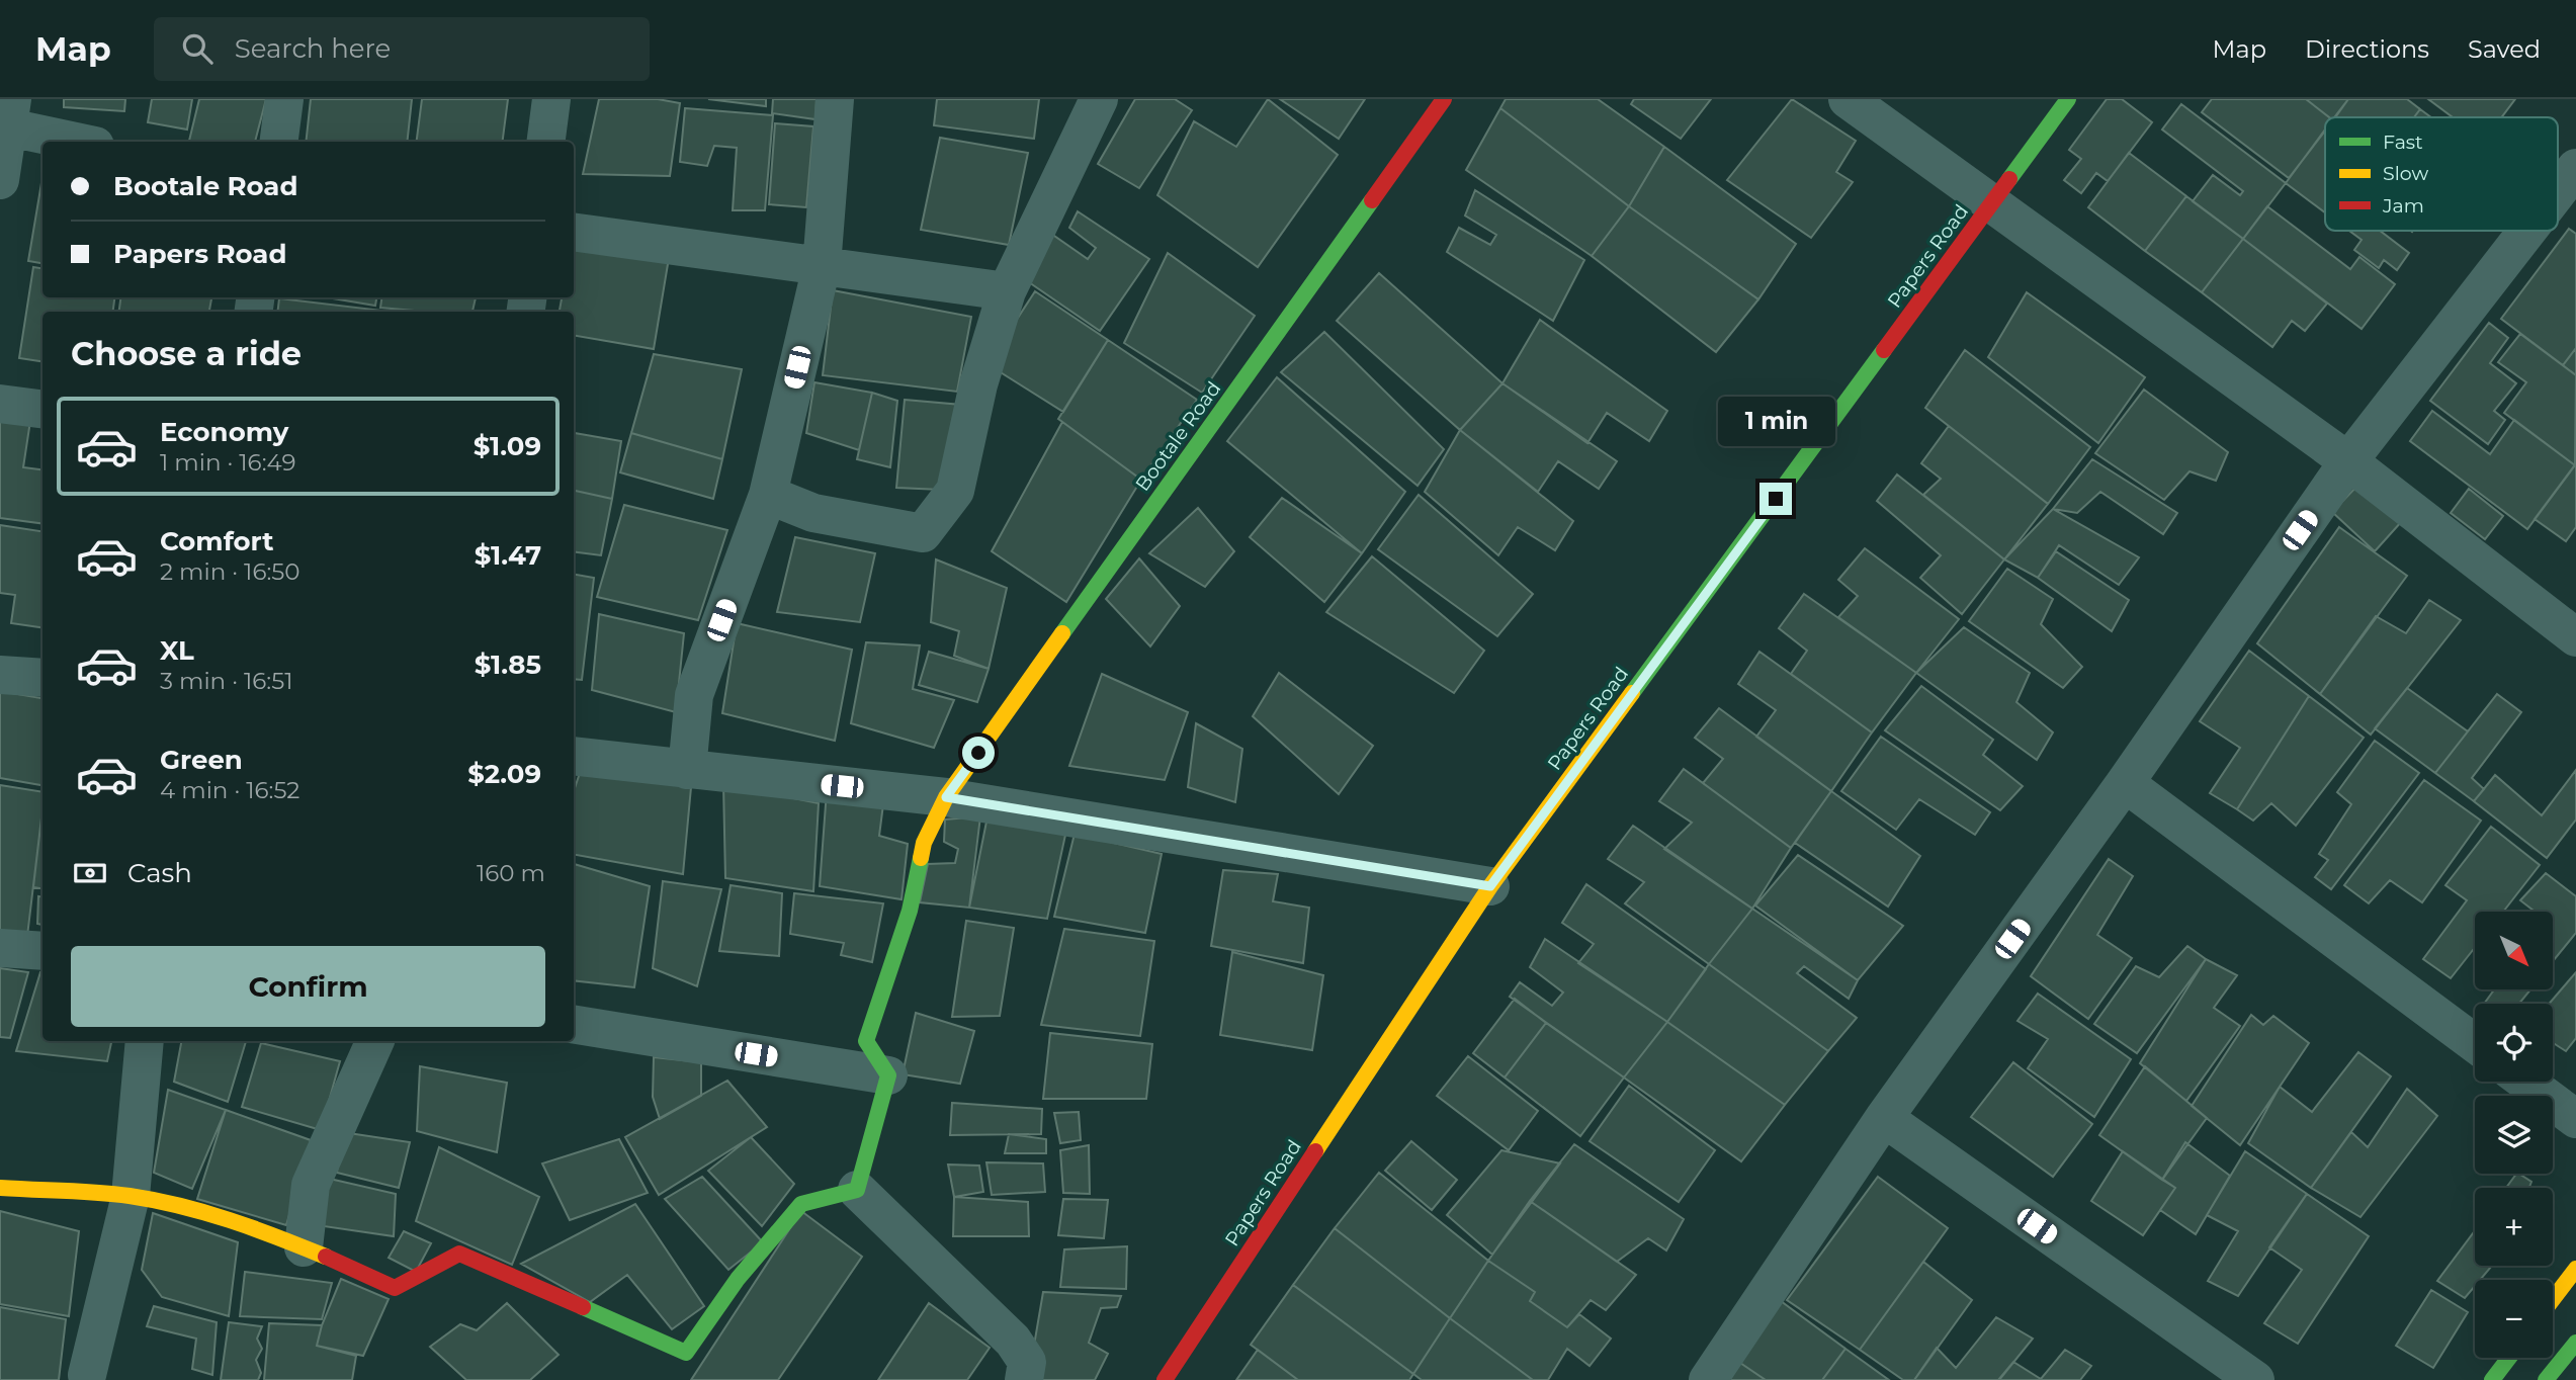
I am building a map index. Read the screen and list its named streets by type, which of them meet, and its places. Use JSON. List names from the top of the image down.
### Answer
{
  "streets": {
    "street": ["Papers Road", "Bootale Road"]
  },
  "legend": ["Fast", "Slow", "Jam"],
  "north": "bottom right",
  "page": {
    "header": "Map",
    "search": "Search here",
    "nav": ["Map", "Directions", "Saved"],
    "banner": ["Bootale Road", "Papers Road"],
    "heading": "Choose a ride",
    "bubble": "1 min",
    "list": [
      {
        "name": "Economy",
        "note": "1 min · 16:49",
        "value": "$1.09"
      },
      {
        "name": "Comfort",
        "note": "2 min · 16:50",
        "value": "$1.47"
      },
      {
        "name": "XL",
        "note": "3 min · 16:51",
        "value": "$1.85"
      },
      {
        "name": "Green",
        "note": "4 min · 16:52",
        "value": "$2.09"
      }
    ],
    "pay": ["Cash", "160 m"],
    "map_buttons": ["+", "−"],
    "buttons": "Confirm"
  }
}
